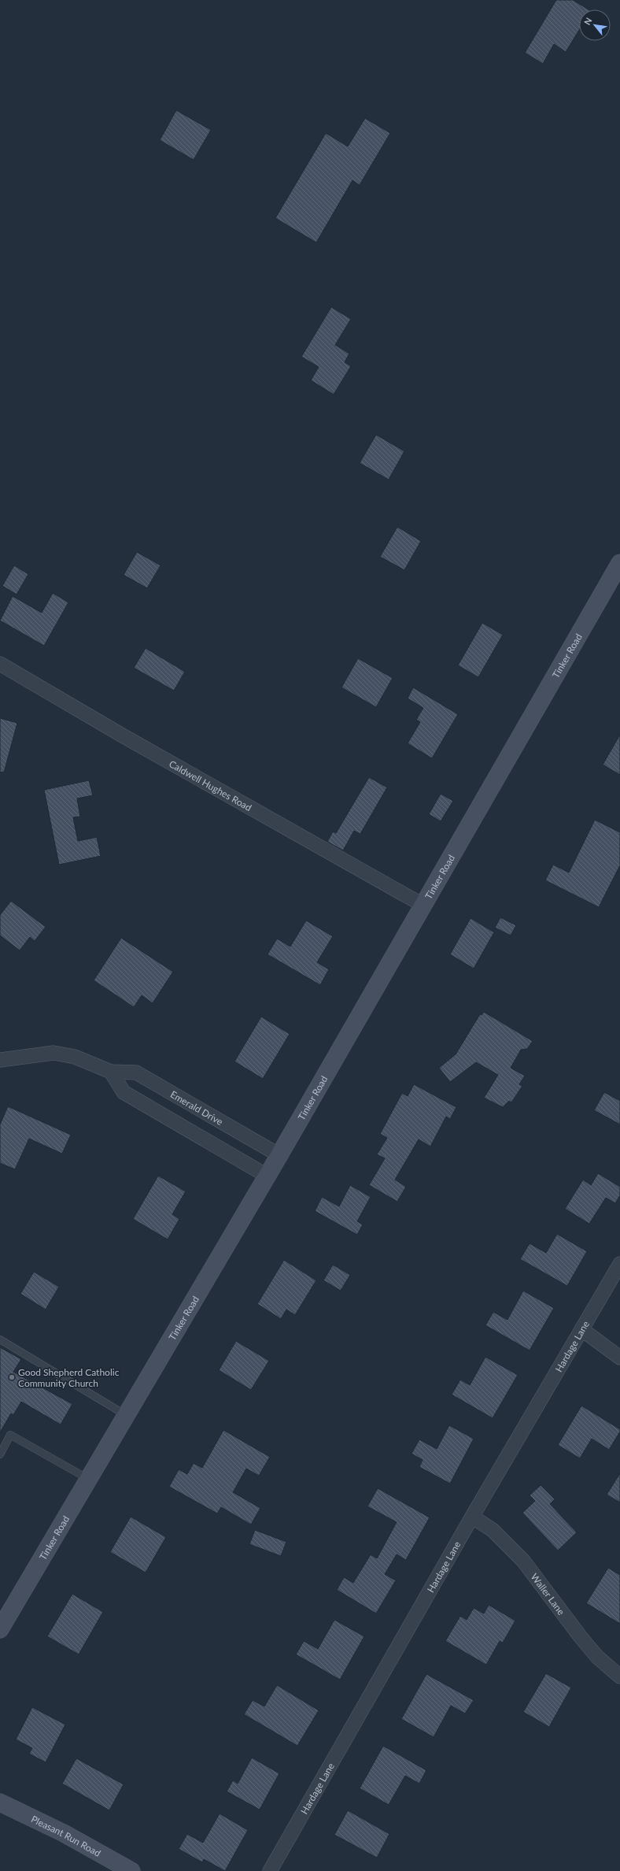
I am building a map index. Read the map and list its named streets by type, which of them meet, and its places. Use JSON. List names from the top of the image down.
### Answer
{
  "streets": {
    "main road": ["Tinker Road", "Pleasant Run Road"],
    "street": [
      "Caldwell Hughes Road",
      "Emerald Drive",
      "Hardage Lane",
      "Waller Lane"
    ]
  },
  "crossings": [
    ["Tinker Road", "Caldwell Hughes Road"],
    ["Tinker Road", "Emerald Drive"],
    ["Hardage Lane", "Waller Lane"]
  ],
  "places": ["Good Shepherd Catholic Community Church"],
  "north": "top left"
}
